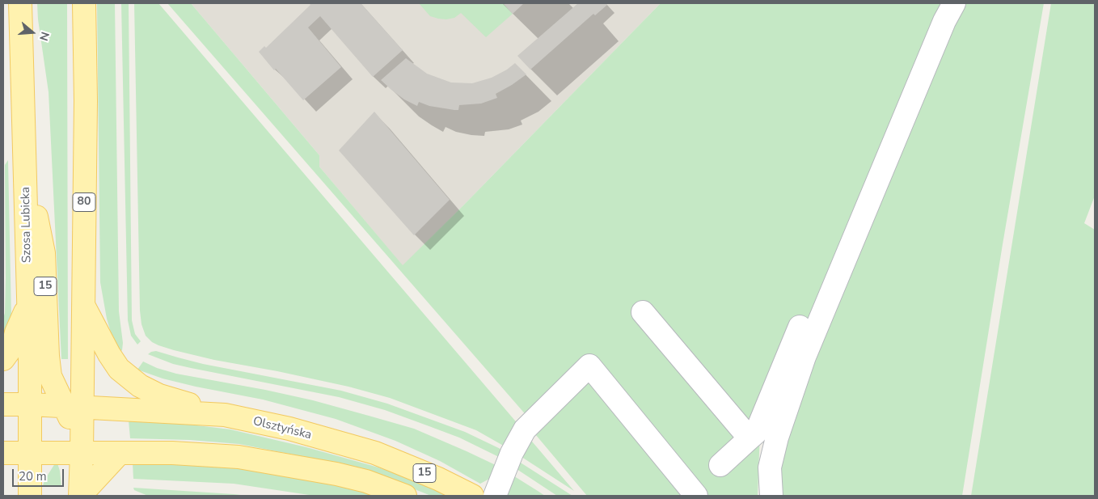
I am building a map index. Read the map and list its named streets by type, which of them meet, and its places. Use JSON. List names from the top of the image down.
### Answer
{
  "streets": {
    "main road": [
      "80",
      "Szosa Lubicka",
      "15",
      "Olsztyńska"
    ]
  },
  "crossings": [
    ["80", "15"],
    ["80", "Olsztyńska"],
    ["Szosa Lubicka", "15"],
    ["15", "Olsztyńska"]
  ],
  "scale_bar": "20 m",
  "north": "right"
}
